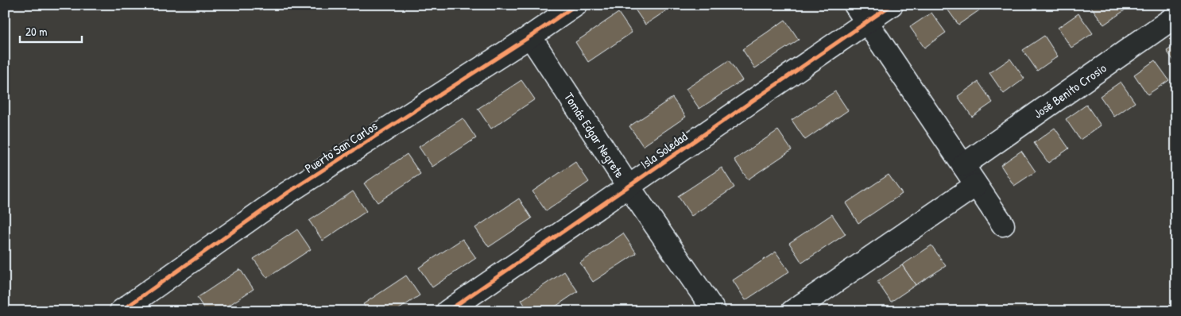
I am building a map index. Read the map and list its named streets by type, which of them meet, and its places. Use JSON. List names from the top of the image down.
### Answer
{
  "streets": {
    "street": [
      "José Benito Crosio",
      "Tomás Edgar Negrete",
      "Puerto San Carlos",
      "Isla Soledad"
    ]
  },
  "crossings": [
    ["Tomás Edgar Negrete", "Puerto San Carlos"],
    ["Tomás Edgar Negrete", "Isla Soledad"]
  ],
  "scale_bar": "20 m"
}
